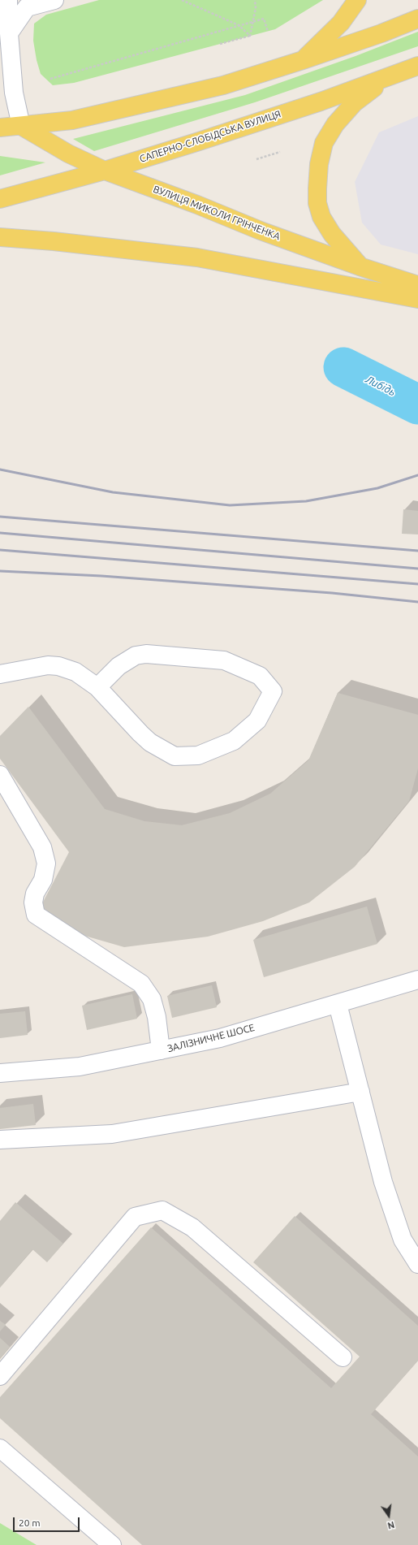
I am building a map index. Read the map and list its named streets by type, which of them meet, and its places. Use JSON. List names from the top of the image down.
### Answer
{
  "streets": {
    "main road": ["САПЕРНО-СЛОБІДСЬКА ВУЛИЦЯ", "ВУЛИЦЯ МИКОЛИ ГРІНЧЕНКА"],
    "street": ["ЗАЛІЗНИЧНЕ ШОСЕ"]
  },
  "crossings": [
    ["САПЕРНО-СЛОБІДСЬКА ВУЛИЦЯ", "ВУЛИЦЯ МИКОЛИ ГРІНЧЕНКА"]
  ],
  "water": ["Либідь"],
  "scale_bar": "20 m",
  "north": "bottom"
}
